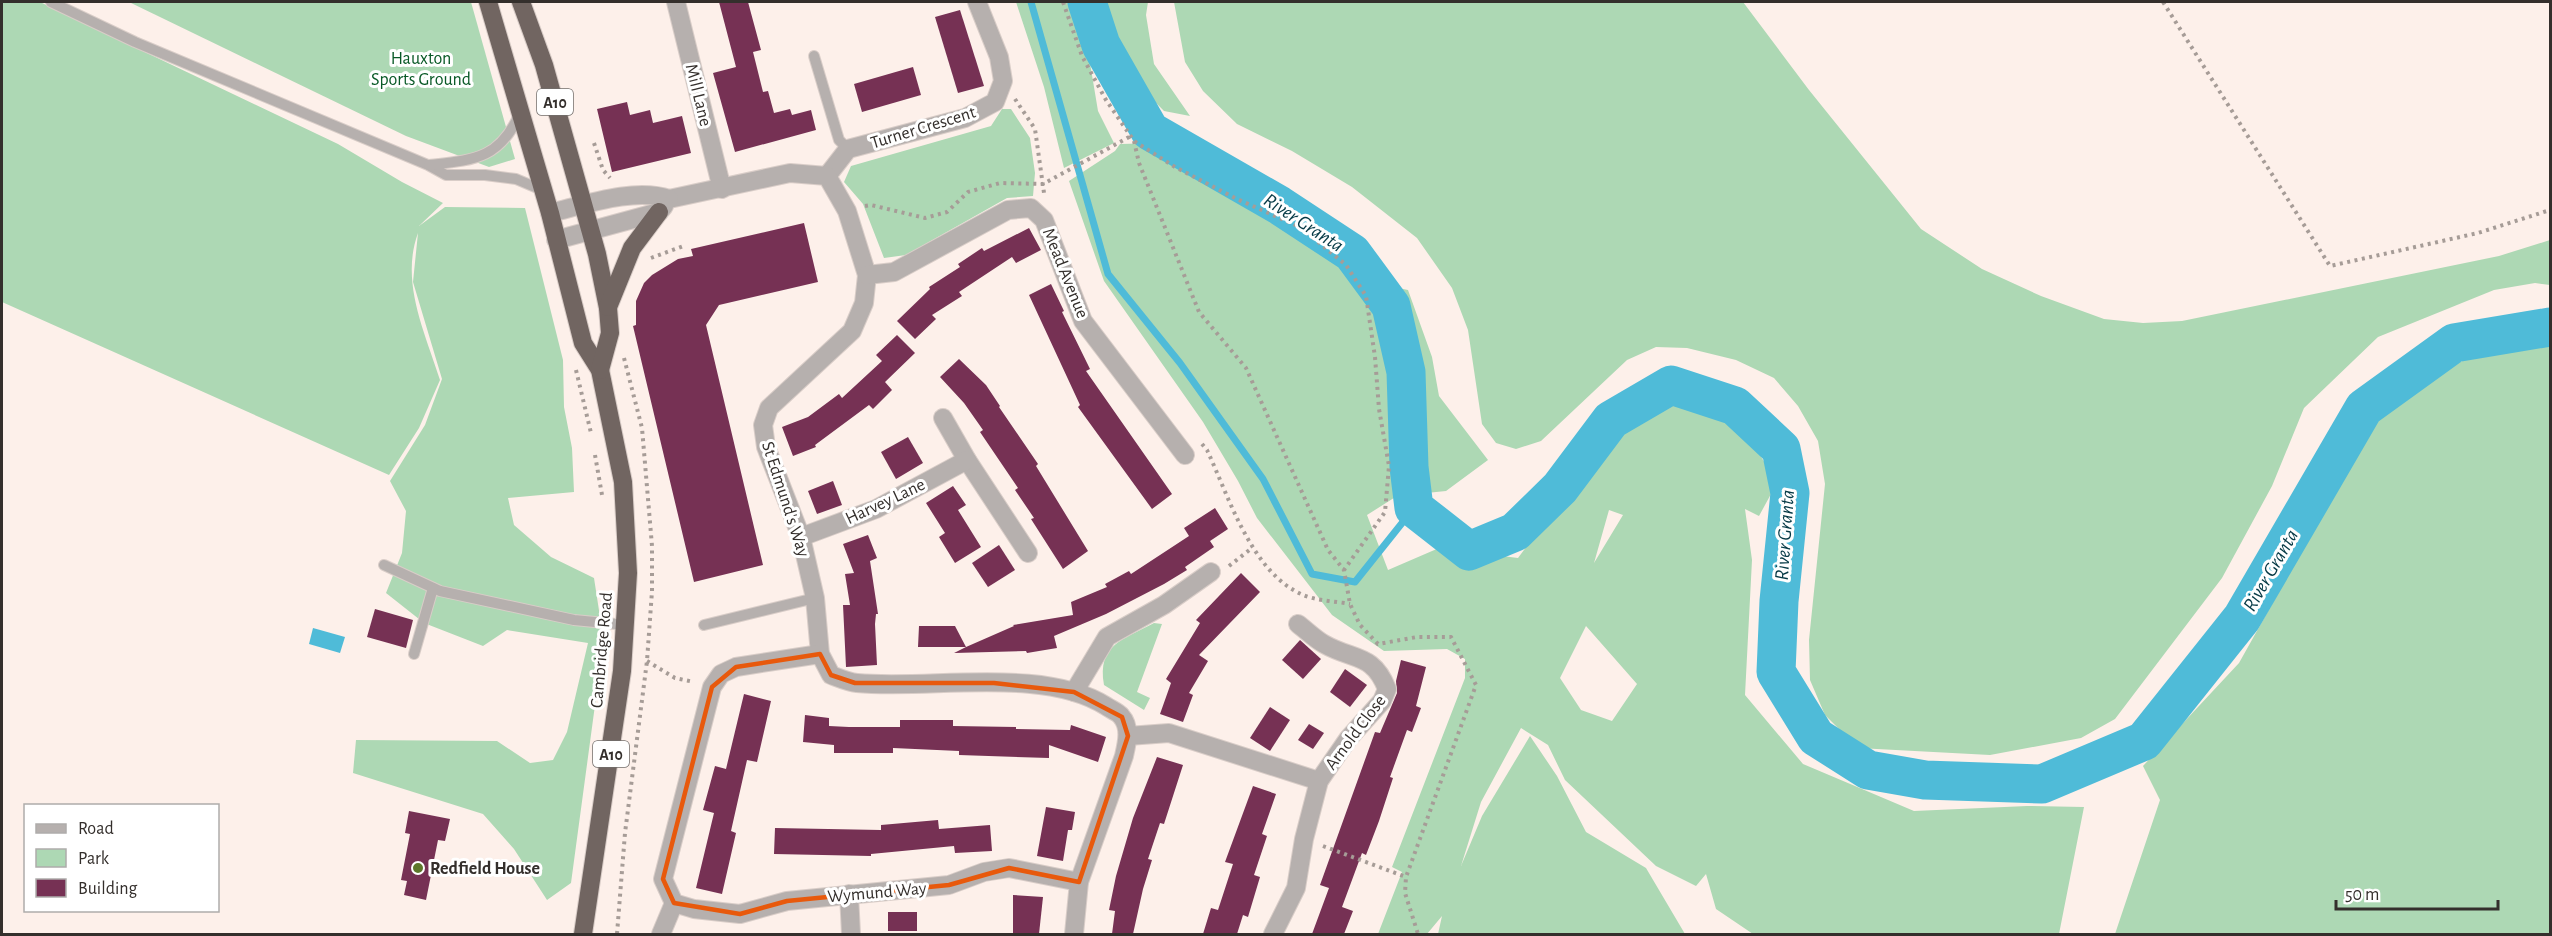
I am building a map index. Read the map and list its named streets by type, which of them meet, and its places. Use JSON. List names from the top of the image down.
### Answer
{
  "streets": {
    "highway": ["A10", "Cambridge Road"],
    "street": [
      "Mill Lane",
      "Turner Crescent",
      "Mead Avenue",
      "St Edmund's Way",
      "Harvey Lane",
      "Arnold Close",
      "Wymund Way"
    ]
  },
  "crossings": [
    ["Turner Crescent", "St Edmund's Way"],
    ["Mead Avenue", "St Edmund's Way"],
    ["St Edmund's Way", "Harvey Lane"]
  ],
  "water": ["River Granta"],
  "parks": ["Hauxton Sports Ground"],
  "places": ["Redfield House"],
  "legend": ["Road", "Park", "Building"],
  "scale_bar": "50 m"
}
